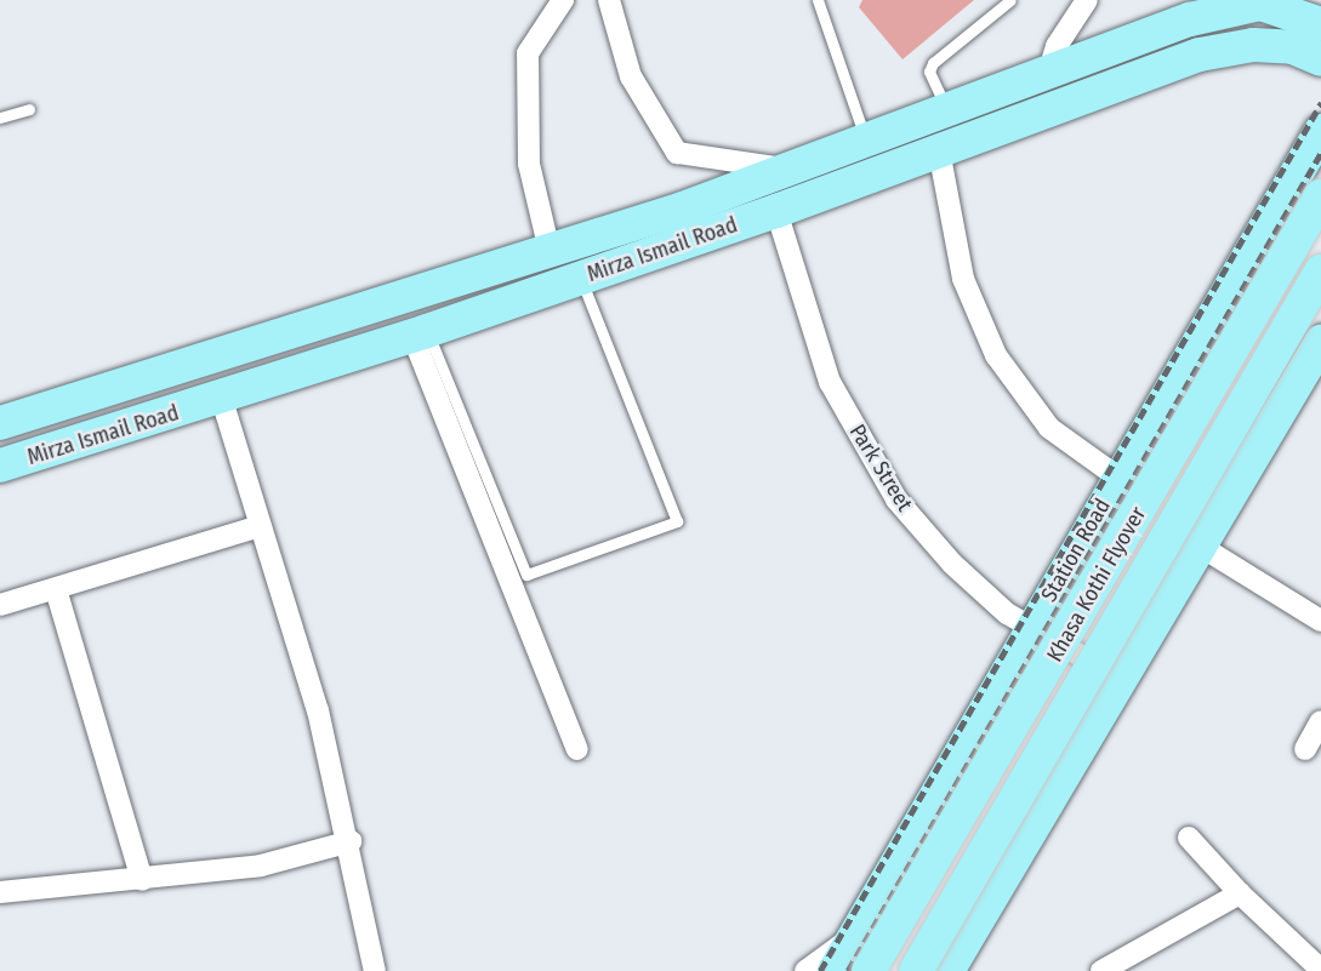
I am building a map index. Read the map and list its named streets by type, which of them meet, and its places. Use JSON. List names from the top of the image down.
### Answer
{
  "streets": {
    "main road": ["Mirza Ismail Road", "Station Road", "Khasa Kothi Flyover"],
    "street": ["Park Street"]
  },
  "crossings": [
    ["Mirza Ismail Road", "Park Street"],
    ["Park Street", "Station Road"]
  ]
}
